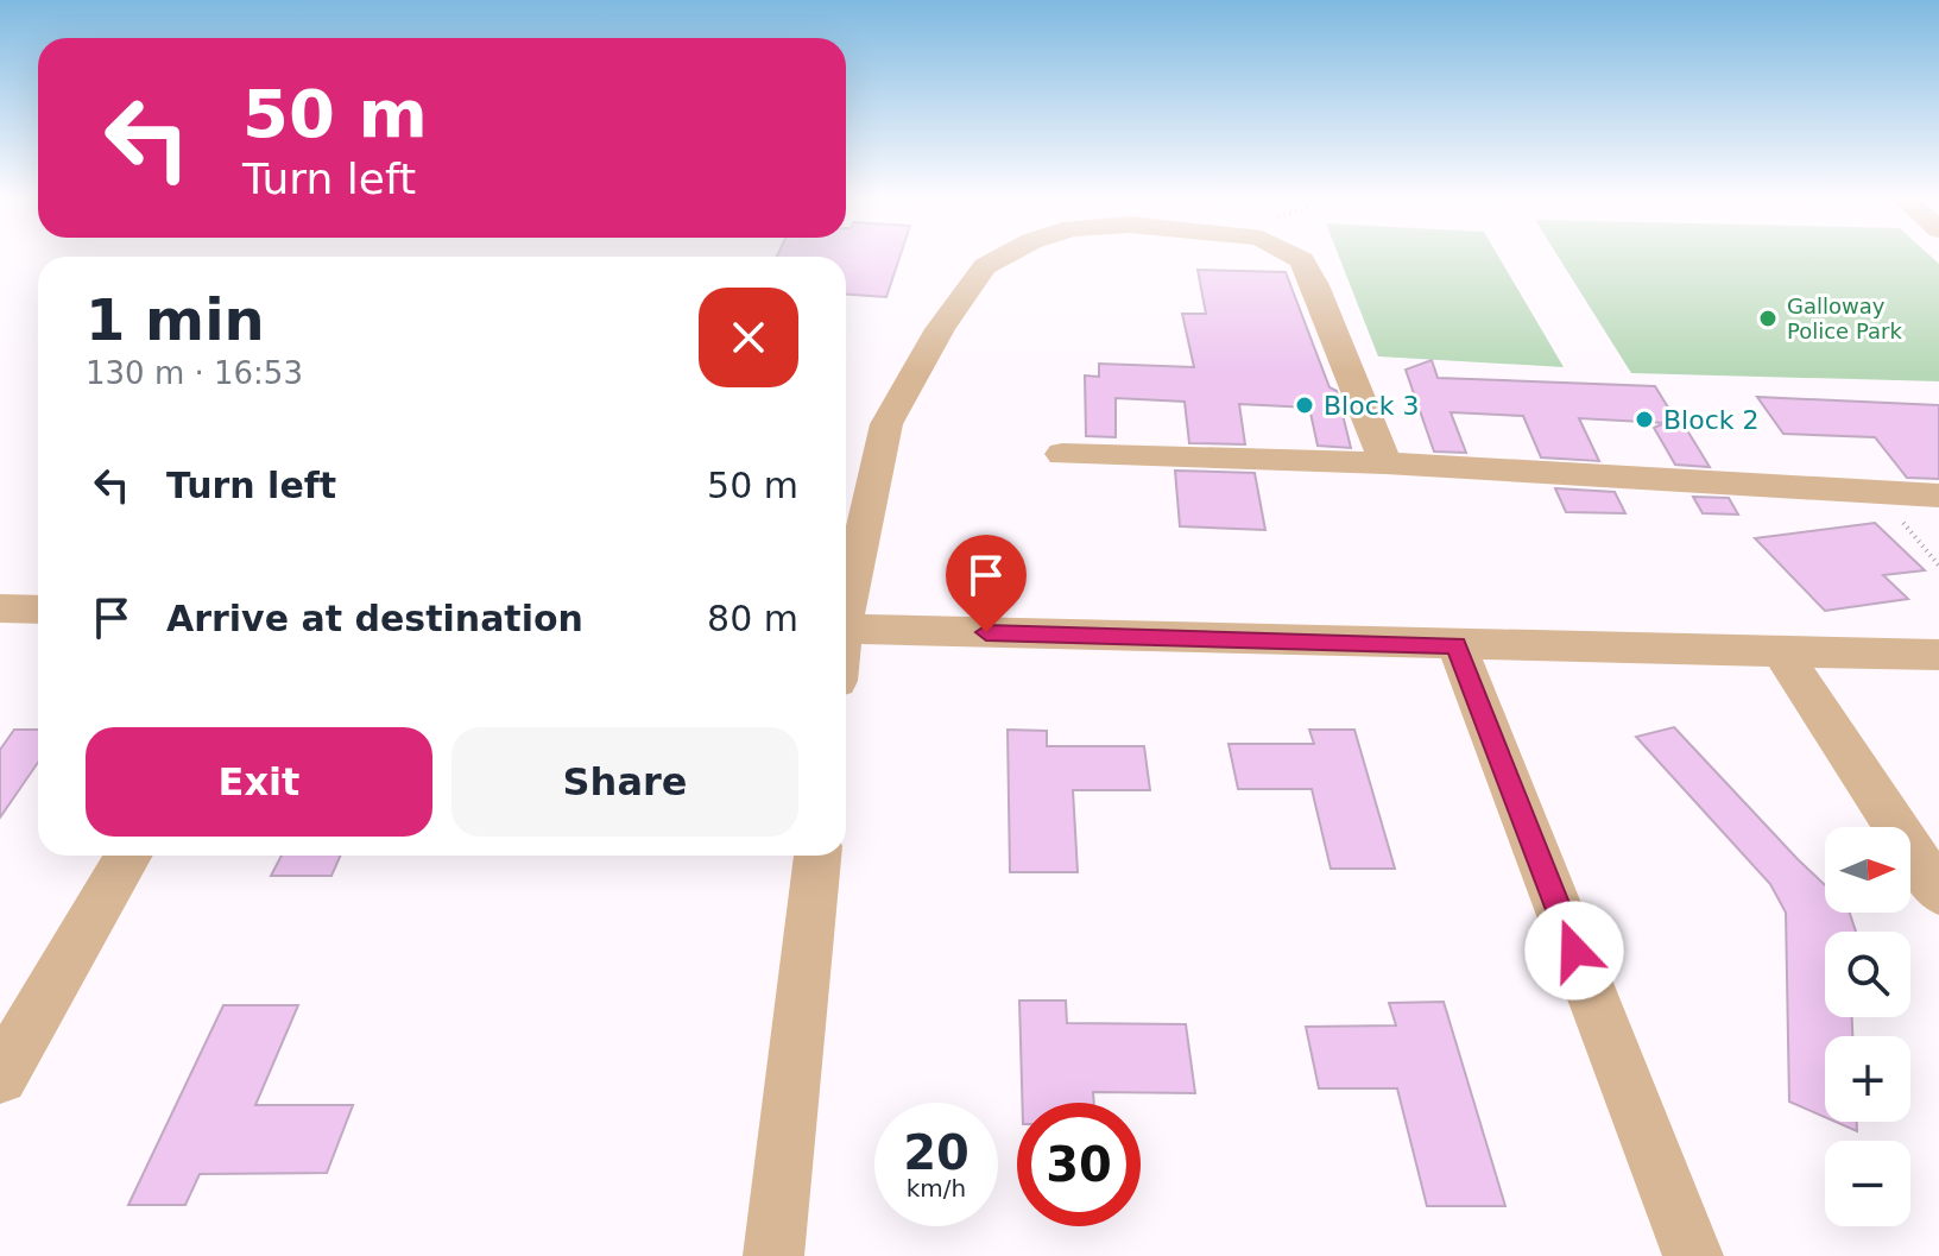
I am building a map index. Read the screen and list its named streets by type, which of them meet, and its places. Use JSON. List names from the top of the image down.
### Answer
{
  "places": ["Galloway Police Park", "Block 3", "Block 2"],
  "north": "right",
  "page": {
    "turn": ["50 m", "Turn left"],
    "heading": ["1 min", "130 m · 16:53"],
    "list": [
      {
        "name": "Turn left",
        "value": "50 m"
      },
      {
        "name": "Arrive at destination",
        "value": "80 m"
      }
    ],
    "buttons": ["Exit", "Share"],
    "map_buttons": ["+", "−"],
    "speed": "20 km/h",
    "limit": "30"
  }
}
